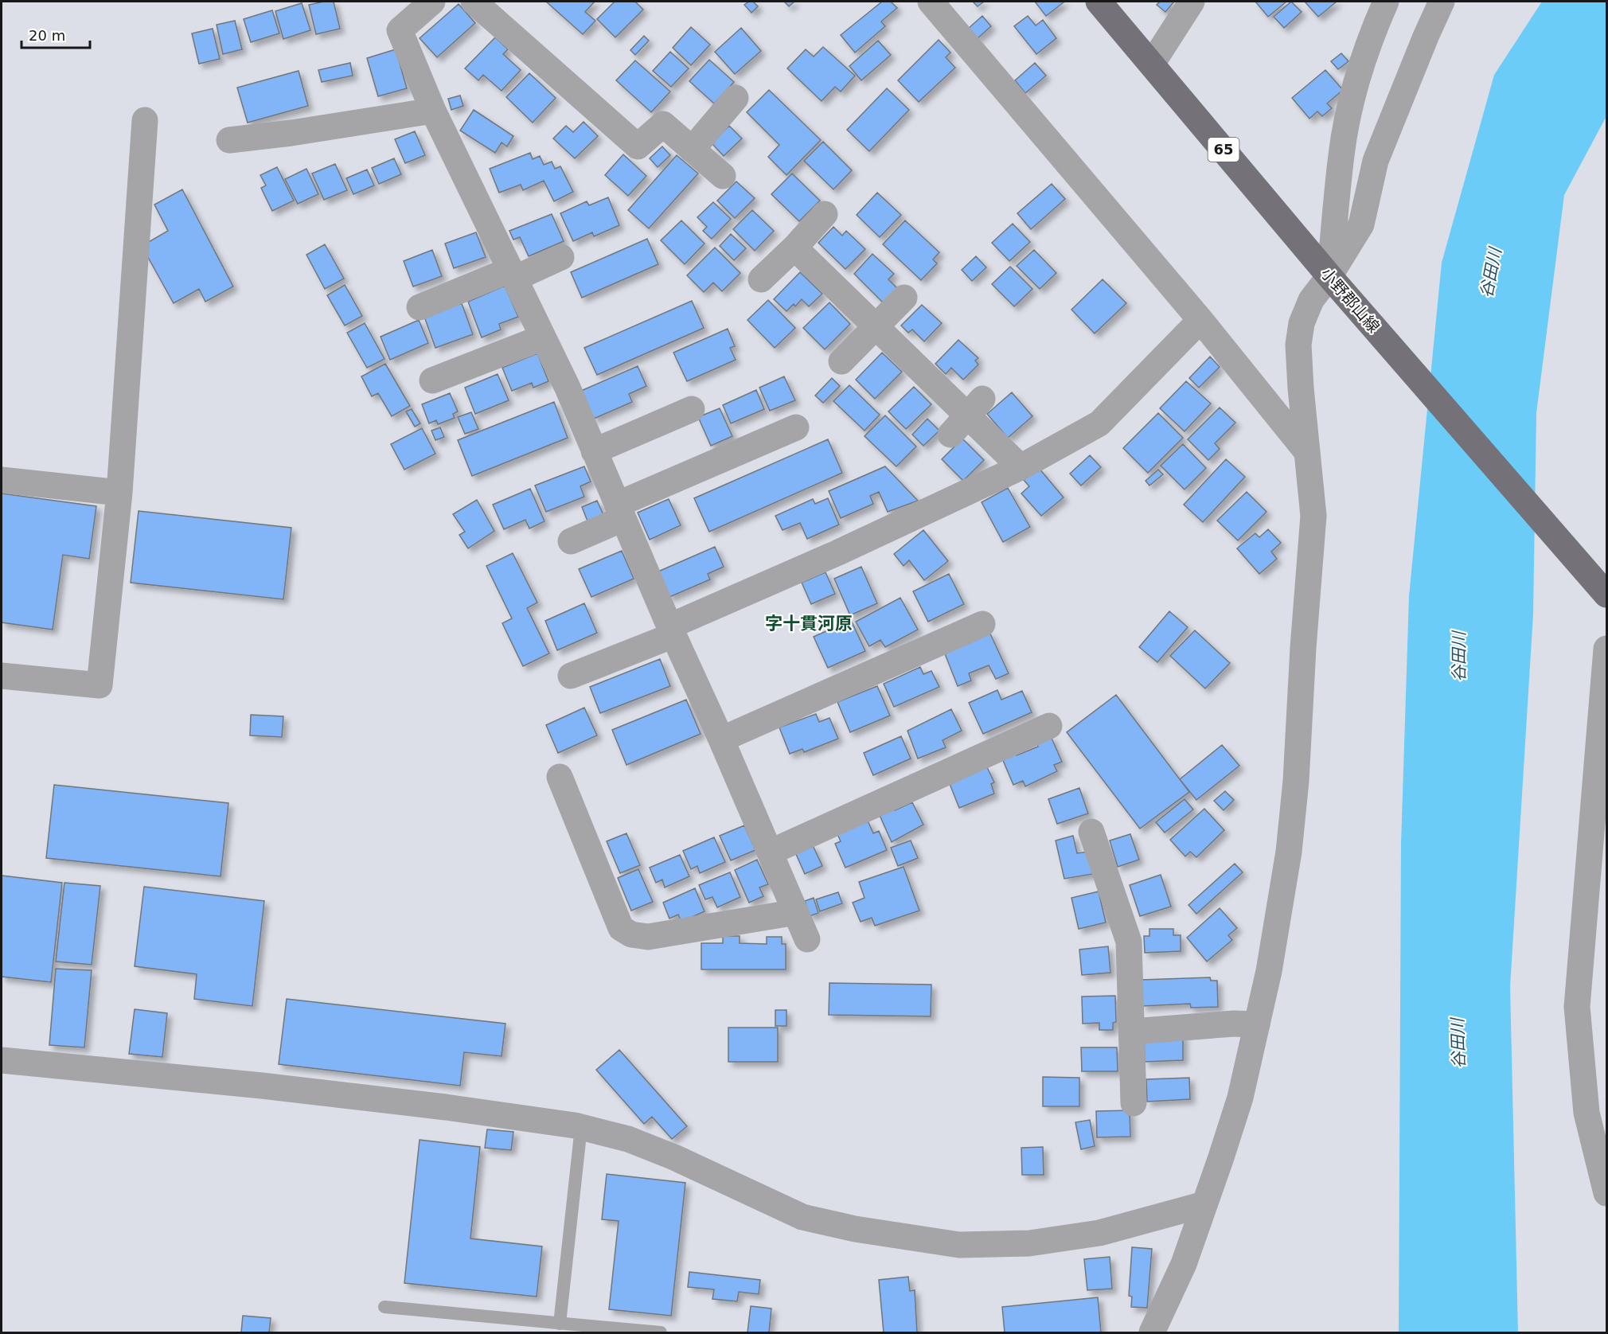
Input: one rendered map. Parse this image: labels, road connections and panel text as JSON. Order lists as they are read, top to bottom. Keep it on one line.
{"streets":{"main road":["65","小野郡山線"]},"districts":["字十貫河原"],"water":["谷田川"],"scale_bar":"20 m"}
